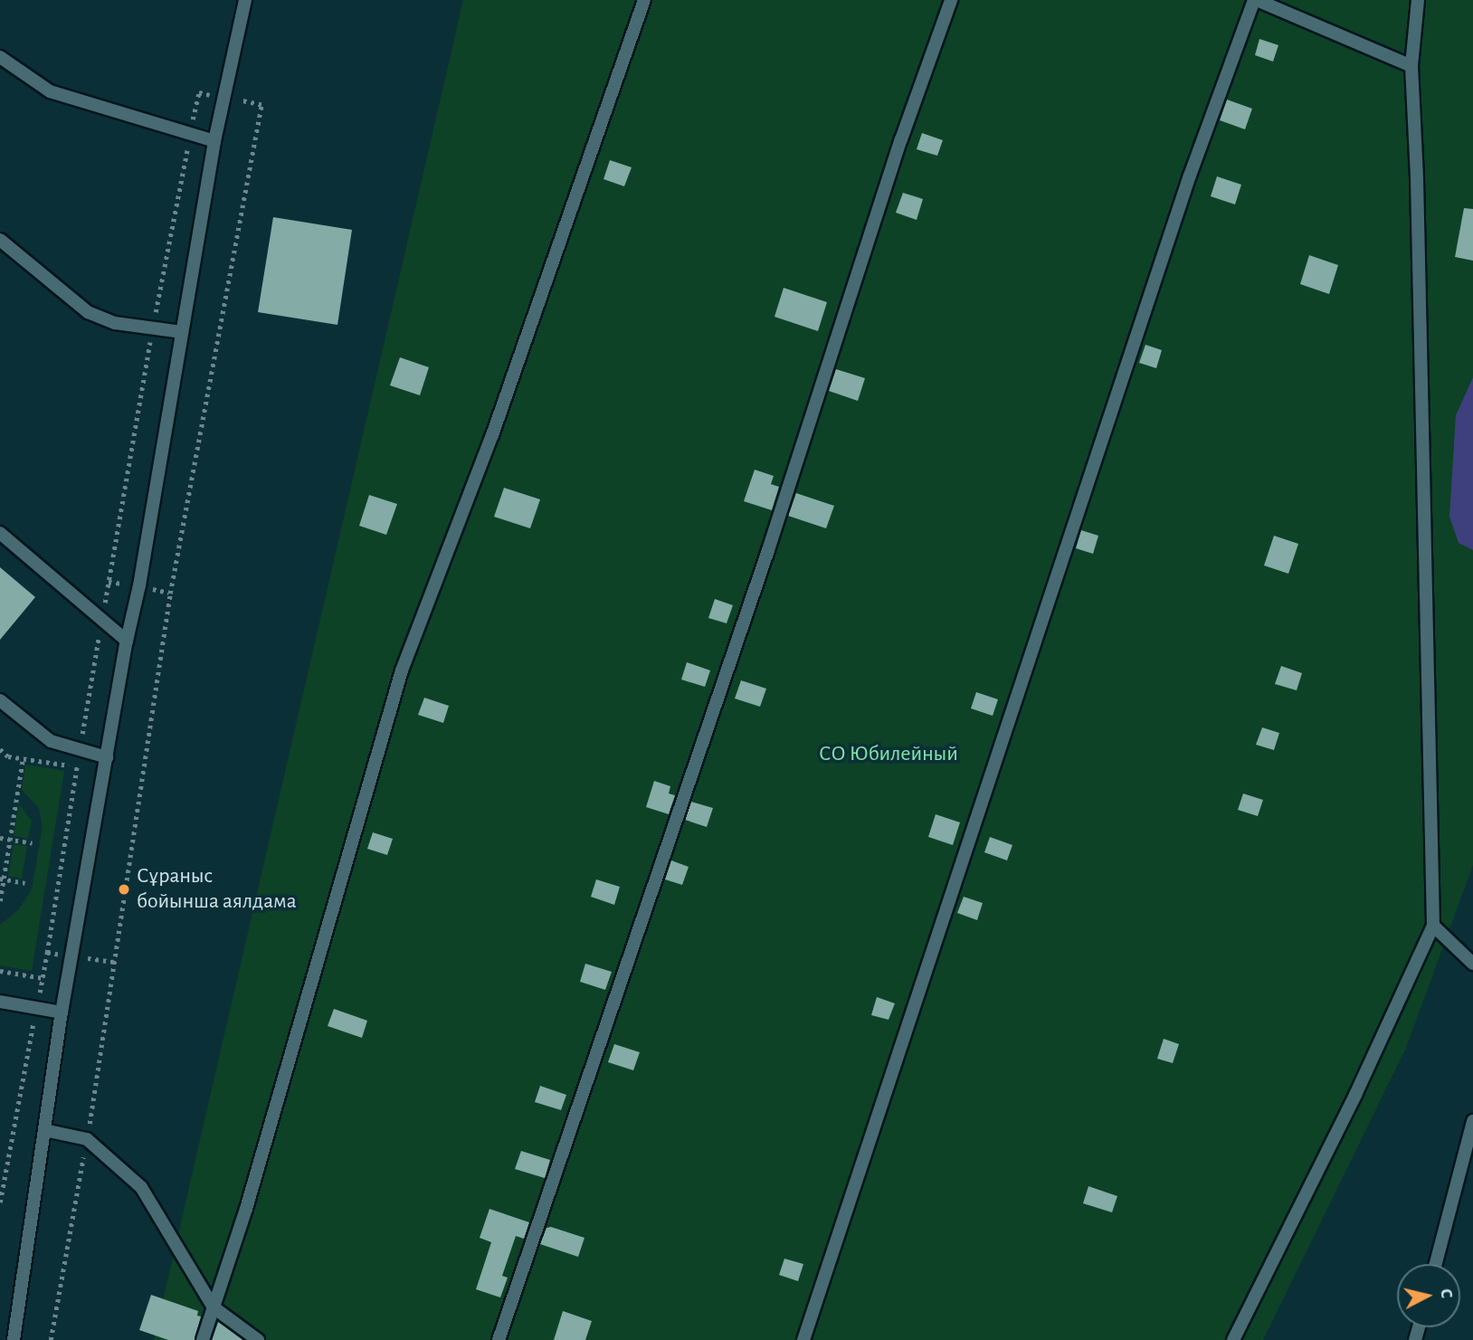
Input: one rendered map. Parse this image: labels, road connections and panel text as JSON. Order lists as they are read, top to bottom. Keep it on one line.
{"parks":["СО Юбилейный"],"places":["Сұраныс бойынша аялдама"],"north":"right"}
